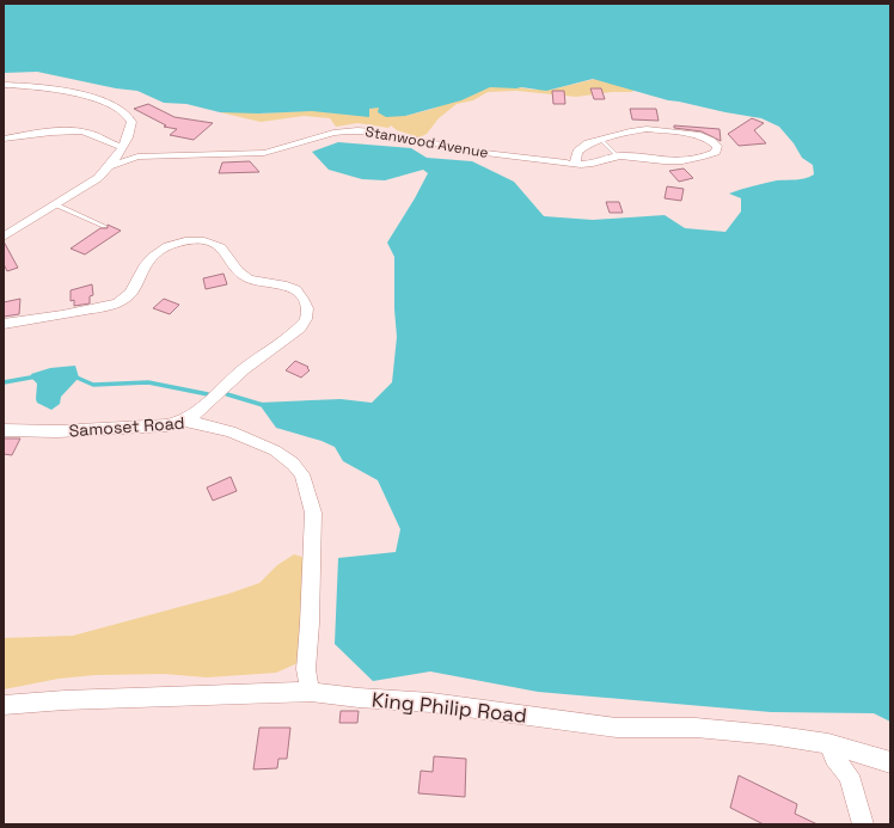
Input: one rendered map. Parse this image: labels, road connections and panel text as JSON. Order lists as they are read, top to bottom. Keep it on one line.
{"streets":{"street":["Stanwood Avenue","Samoset Road","King Philip Road"]},"crossings":[["Samoset Road","King Philip Road"]]}
